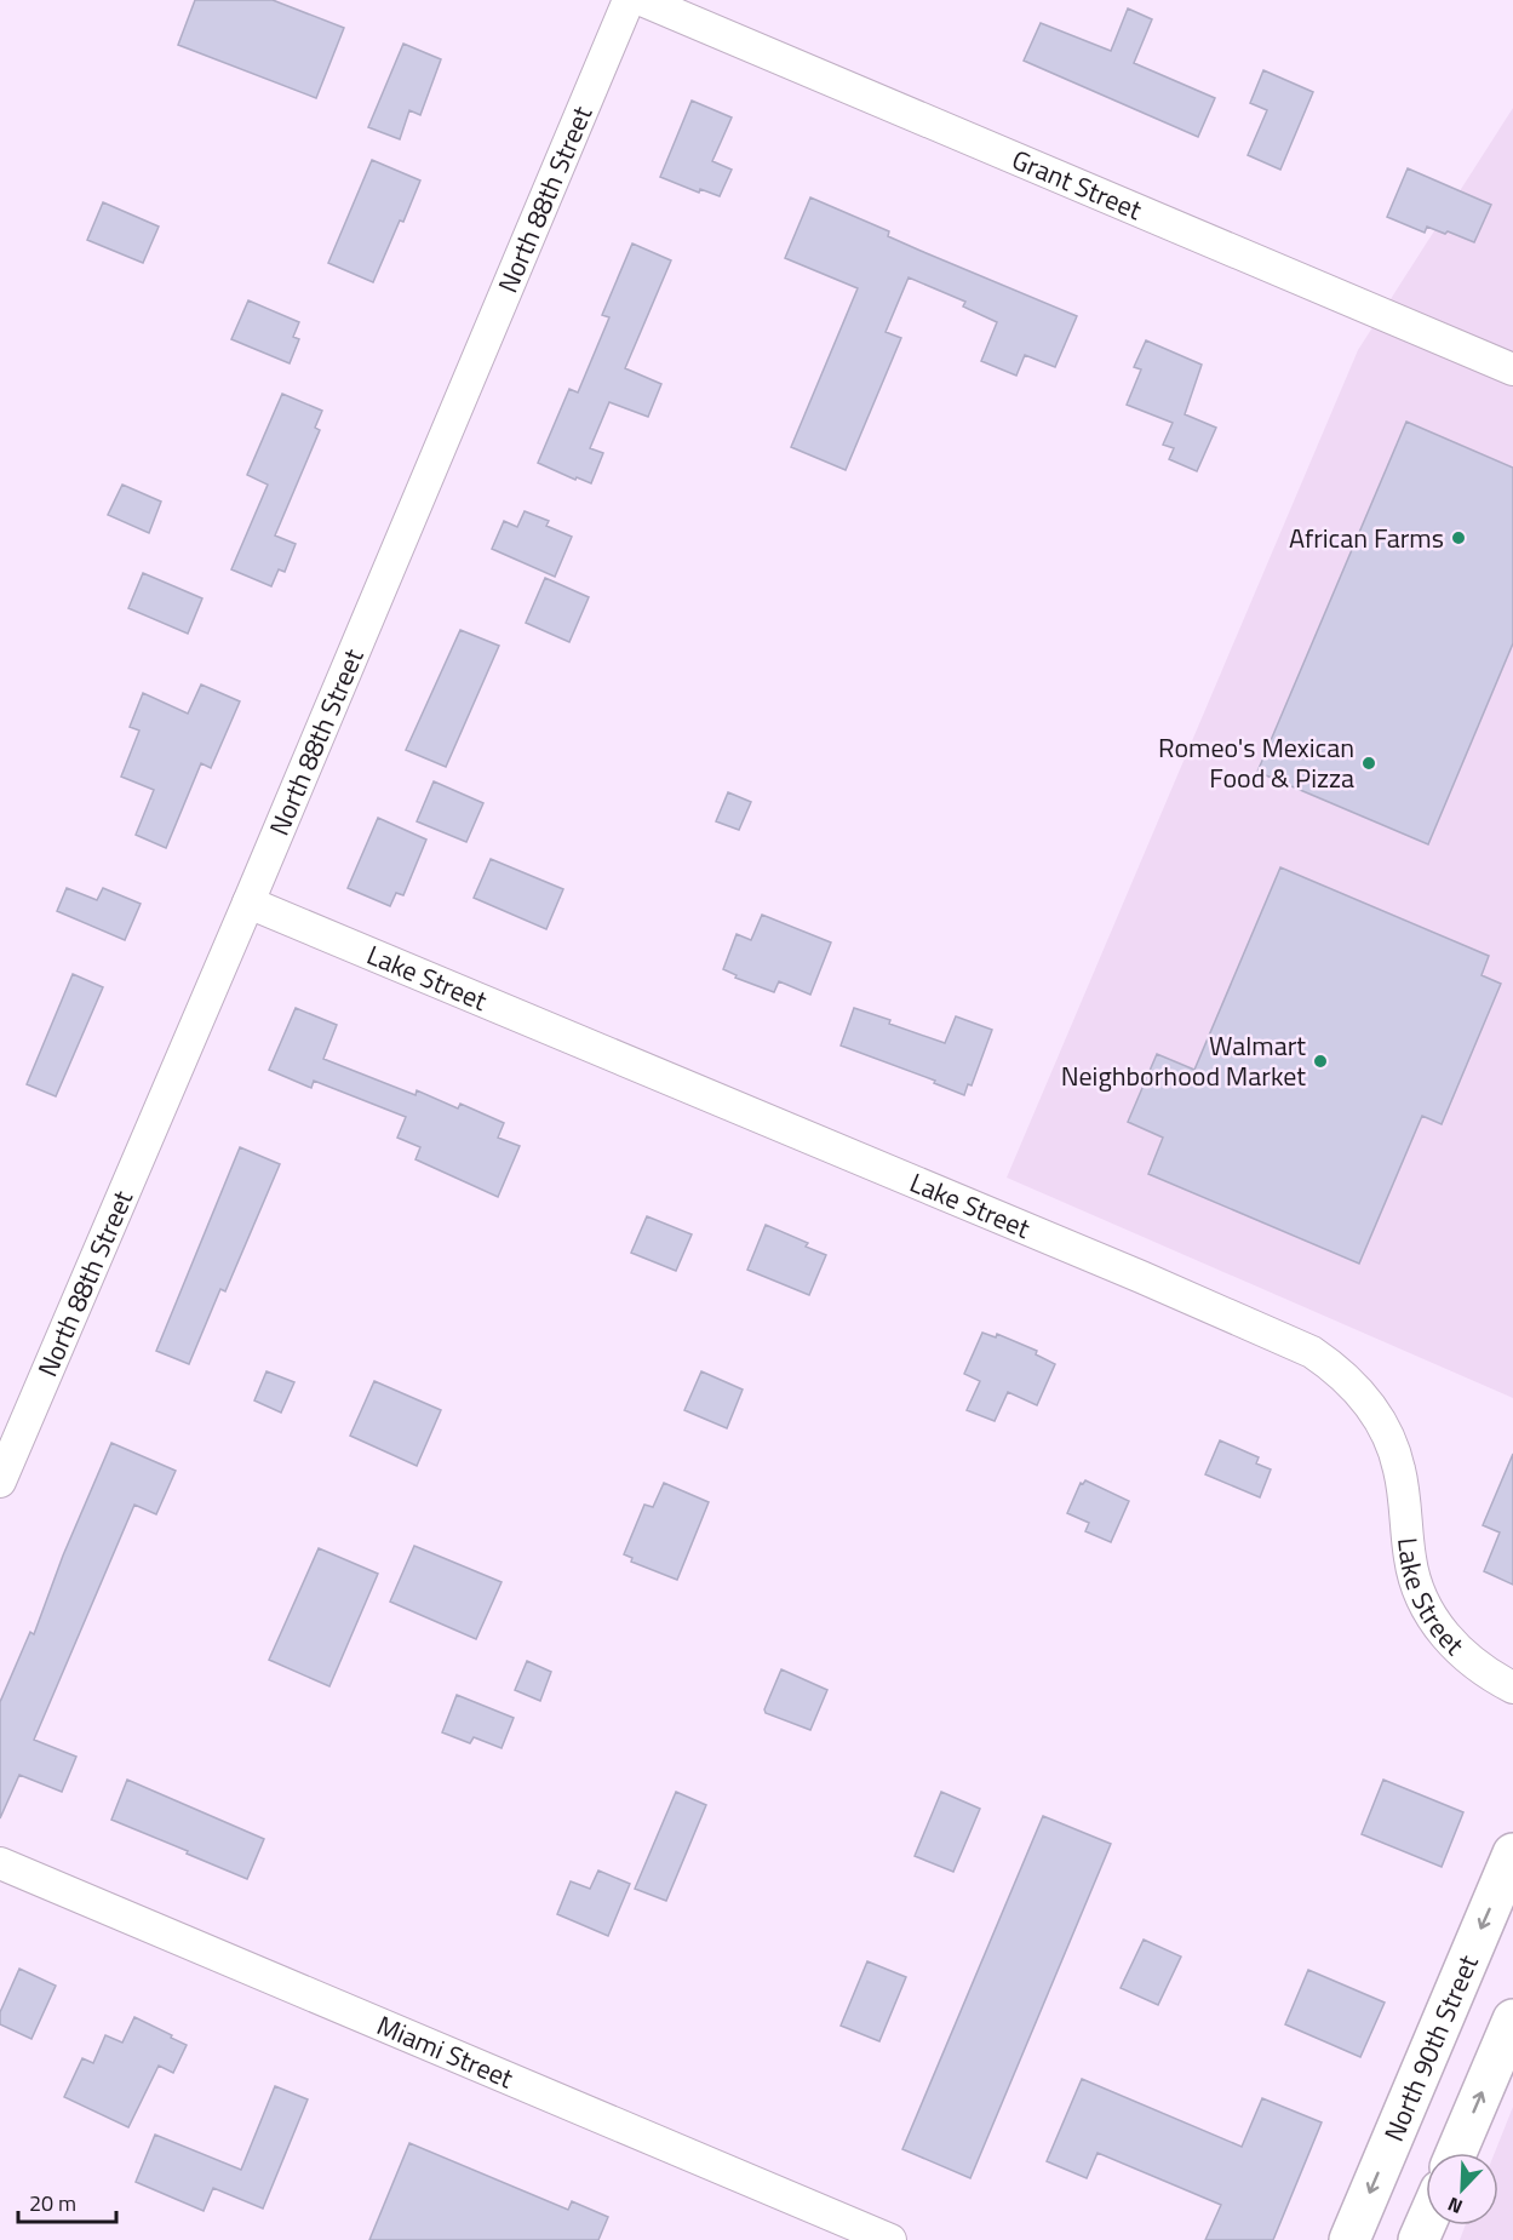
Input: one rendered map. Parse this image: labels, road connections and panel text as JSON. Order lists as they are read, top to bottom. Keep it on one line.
{"streets":{"main road":["North 90th Street"],"street":["Grant Street","North 88th Street","Lake Street","Miami Street"]},"crossings":[["North 88th Street","Lake Street"]],"places":["African Farms","Romeo's Mexican Food & Pizza","Walmart Neighborhood Market"],"scale_bar":"20 m","north":"bottom left"}
